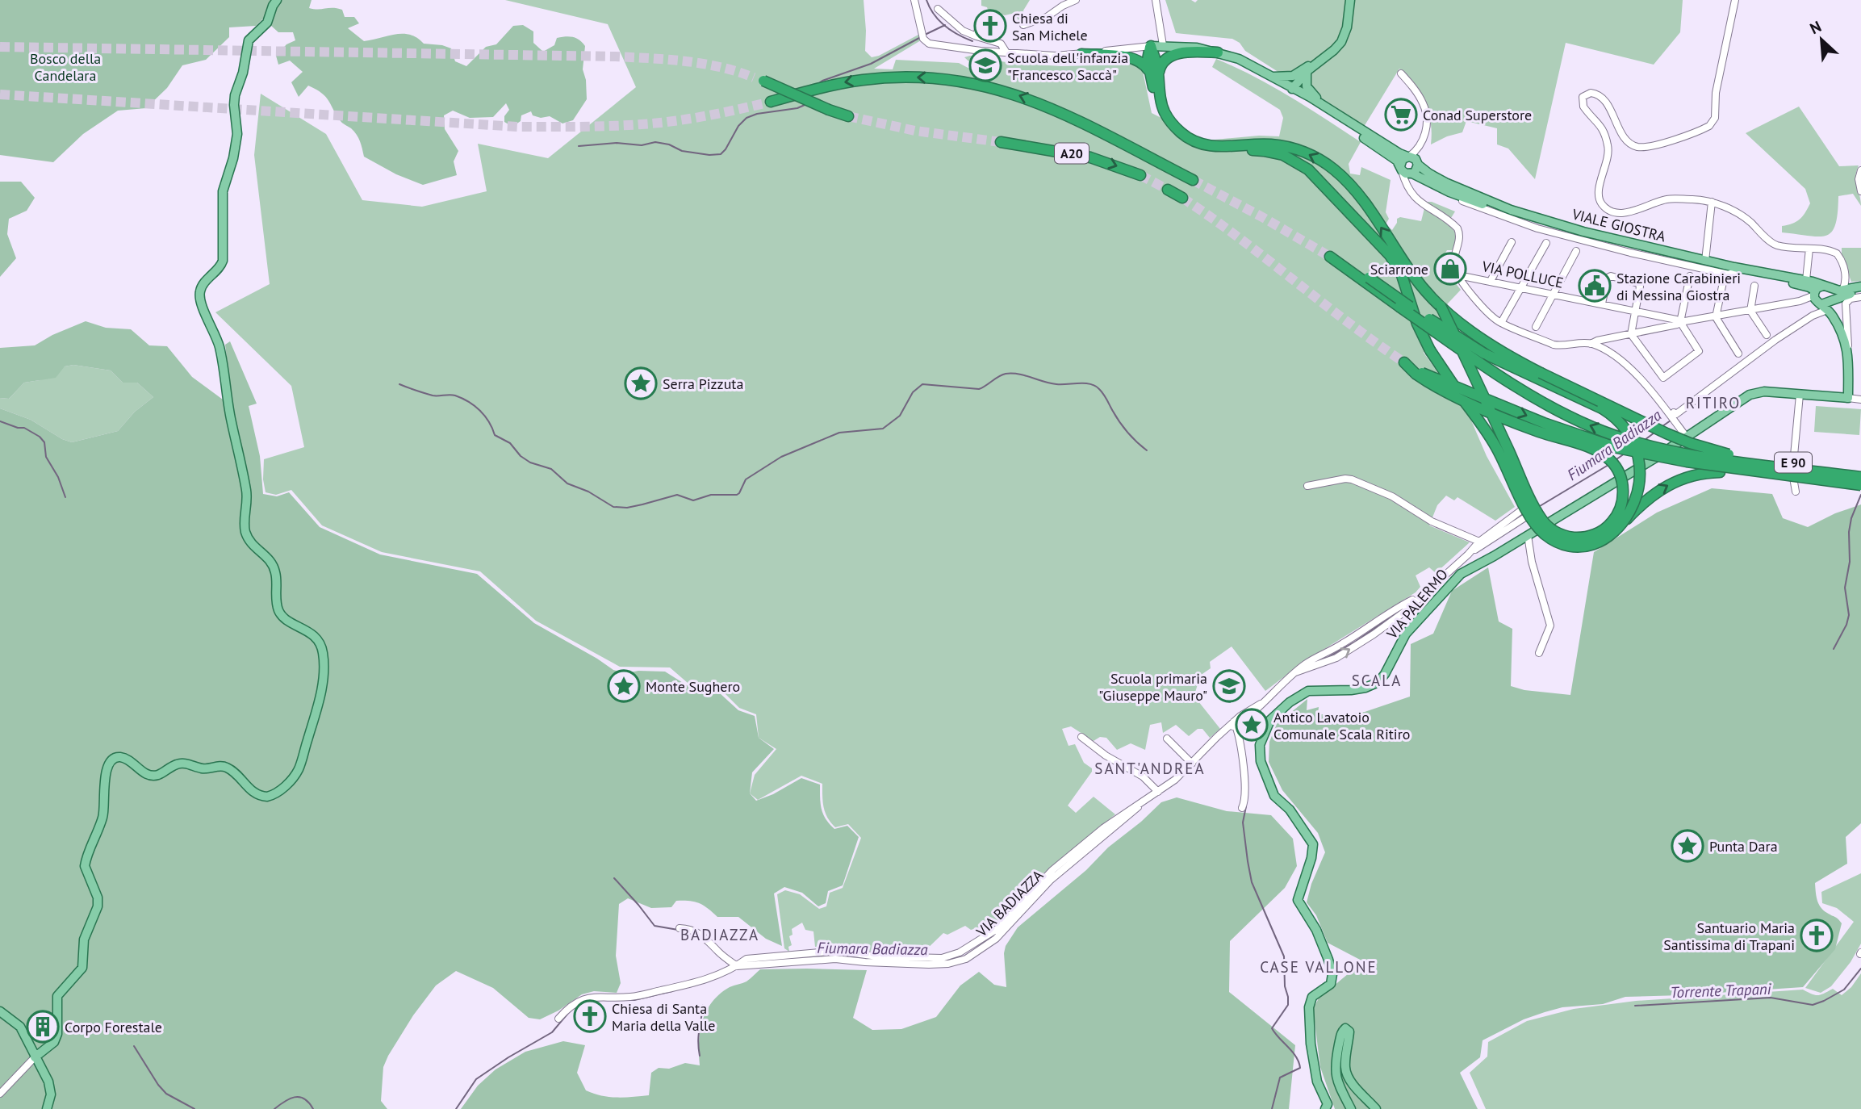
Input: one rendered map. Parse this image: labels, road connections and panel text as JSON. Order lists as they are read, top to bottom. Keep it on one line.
{"streets":{"highway":["A20","E 90"],"main road":["VIALE GIOSTRA","VIA PALERMO"],"street":["VIA POLLUCE","VIA BADIAZZA"]},"crossings":[["VIA PALERMO","VIA BADIAZZA"]],"districts":["RITIRO","SCALA","SANT'ANDREA","BADIAZZA","CASE VALLONE"],"water":["Fiumara Badiazza","Torrente Trapani"],"parks":["Bosco della Candelara"],"places":{"church":["Chiesa di San Michele","Santuario Maria Santissima di Trapani","Chiesa di Santa Maria della Valle"],"school or university":["Scuola dell'infanzia \"Francesco Saccà\"","Scuola primaria \"Giuseppe Mauro\""],"supermarket":["Conad Superstore"],"shop":["Sciarrone"],"public building":["Stazione Carabinieri di Messina Giostra"],"place":["Serra Pizzuta","Monte Sughero","Antico Lavatoio Comunale Scala Ritiro","Punta Dara"],"building":["Corpo Forestale"]},"north":"top left"}
